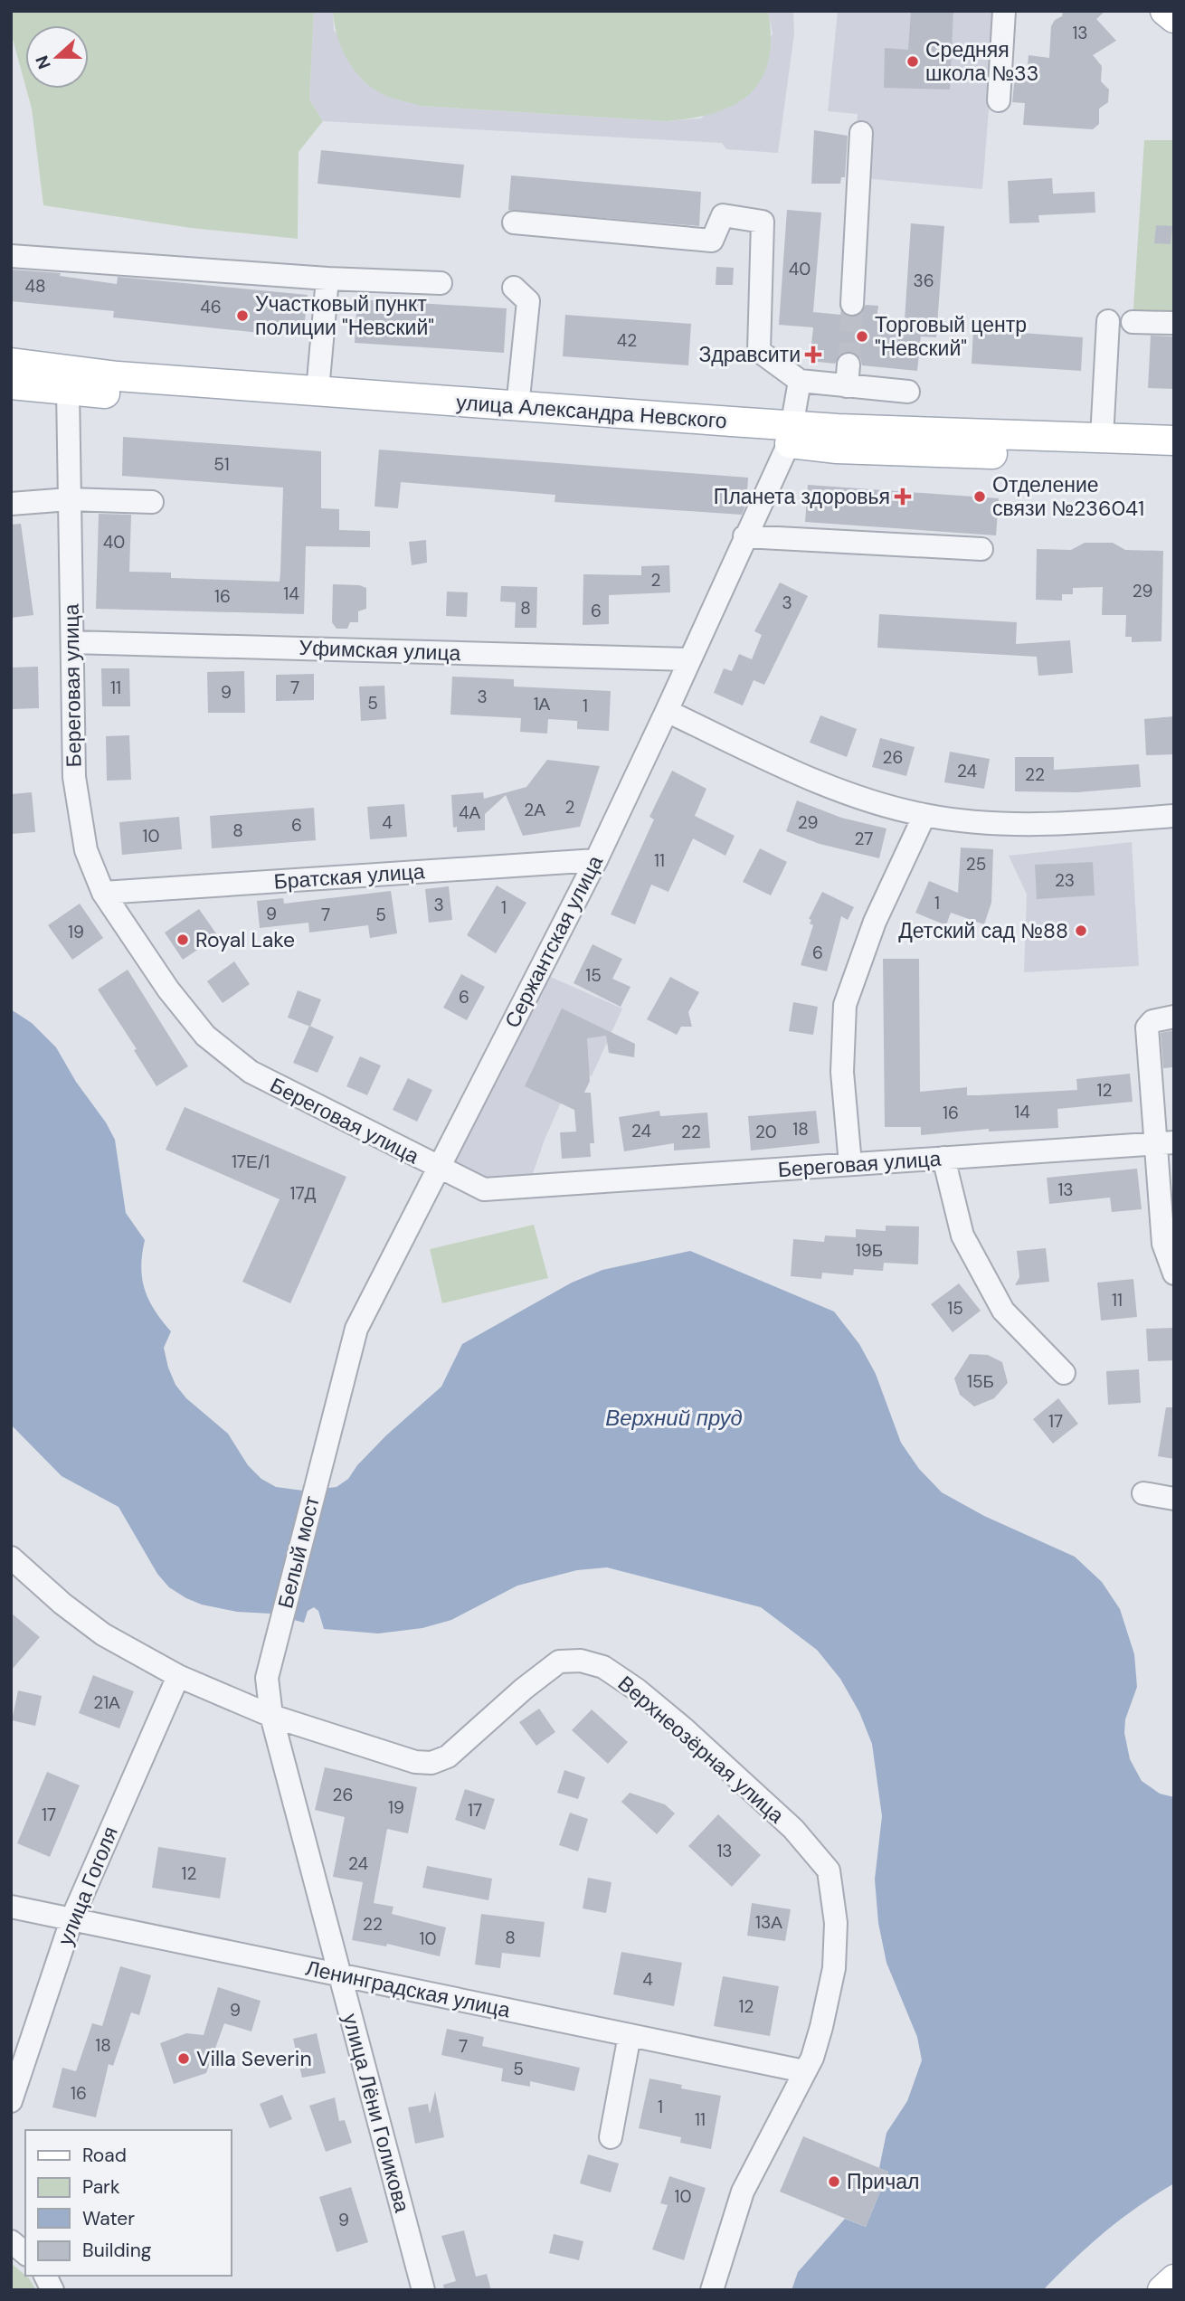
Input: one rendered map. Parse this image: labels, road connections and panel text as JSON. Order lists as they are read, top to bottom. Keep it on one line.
{"streets":{"main road":["улица Александра Невского"],"street":["Уфимская улица","Береговая улица","Братская улица","Сержантская улица","Белый мост","Верхнеозёрная улица","улица Гоголя","Ленинградская улица","улица Лёни Голикова"]},"crossings":[["улица Александра Невского","Береговая улица"],["улица Александра Невского","Сержантская улица"],["Уфимская улица","Береговая улица"],["Уфимская улица","Сержантская улица"],["Береговая улица","Братская улица"],["Береговая улица","Сержантская улица"],["Братская улица","Сержантская улица"],["Сержантская улица","Белый мост"],["Белый мост","Верхнеозёрная улица"],["Белый мост","улица Лёни Голикова"],["Верхнеозёрная улица","улица Гоголя"],["Верхнеозёрная улица","Ленинградская улица"],["Верхнеозёрная улица","улица Лёни Голикова"],["улица Гоголя","Ленинградская улица"],["Ленинградская улица","улица Лёни Голикова"]],"water":["Верхний пруд"],"places":{"other":["Средняя школа №33","Участковый пункт полиции \"Невский\"","Торговый центр \"Невский\"","Отделение связи №236041","Детский сад №88","Royal Lake","Villa Severin","Причал"],"health":["Здравсити","Планета здоровья"]},"house_numbers":["13","40","36","48","46","42","51","40","2","29","14","16","3","8","6","11","7","9","3","5","1А","1","26","24","22","2","2А","4А","4","29","6","8","10","27","11","25","23","1","3","1","9","7","5","19","6","15","6","12","14","16","18","24","22","20","17Е/1","13","17Д","19Б","11","15","15Б","17","21А","26","19","17","17","13","24","12","13А","22","8","10","4","12","9","18","7","5","16","1","11","10","9"],"legend":["Road","Park","Water","Building"],"north":"left"}
